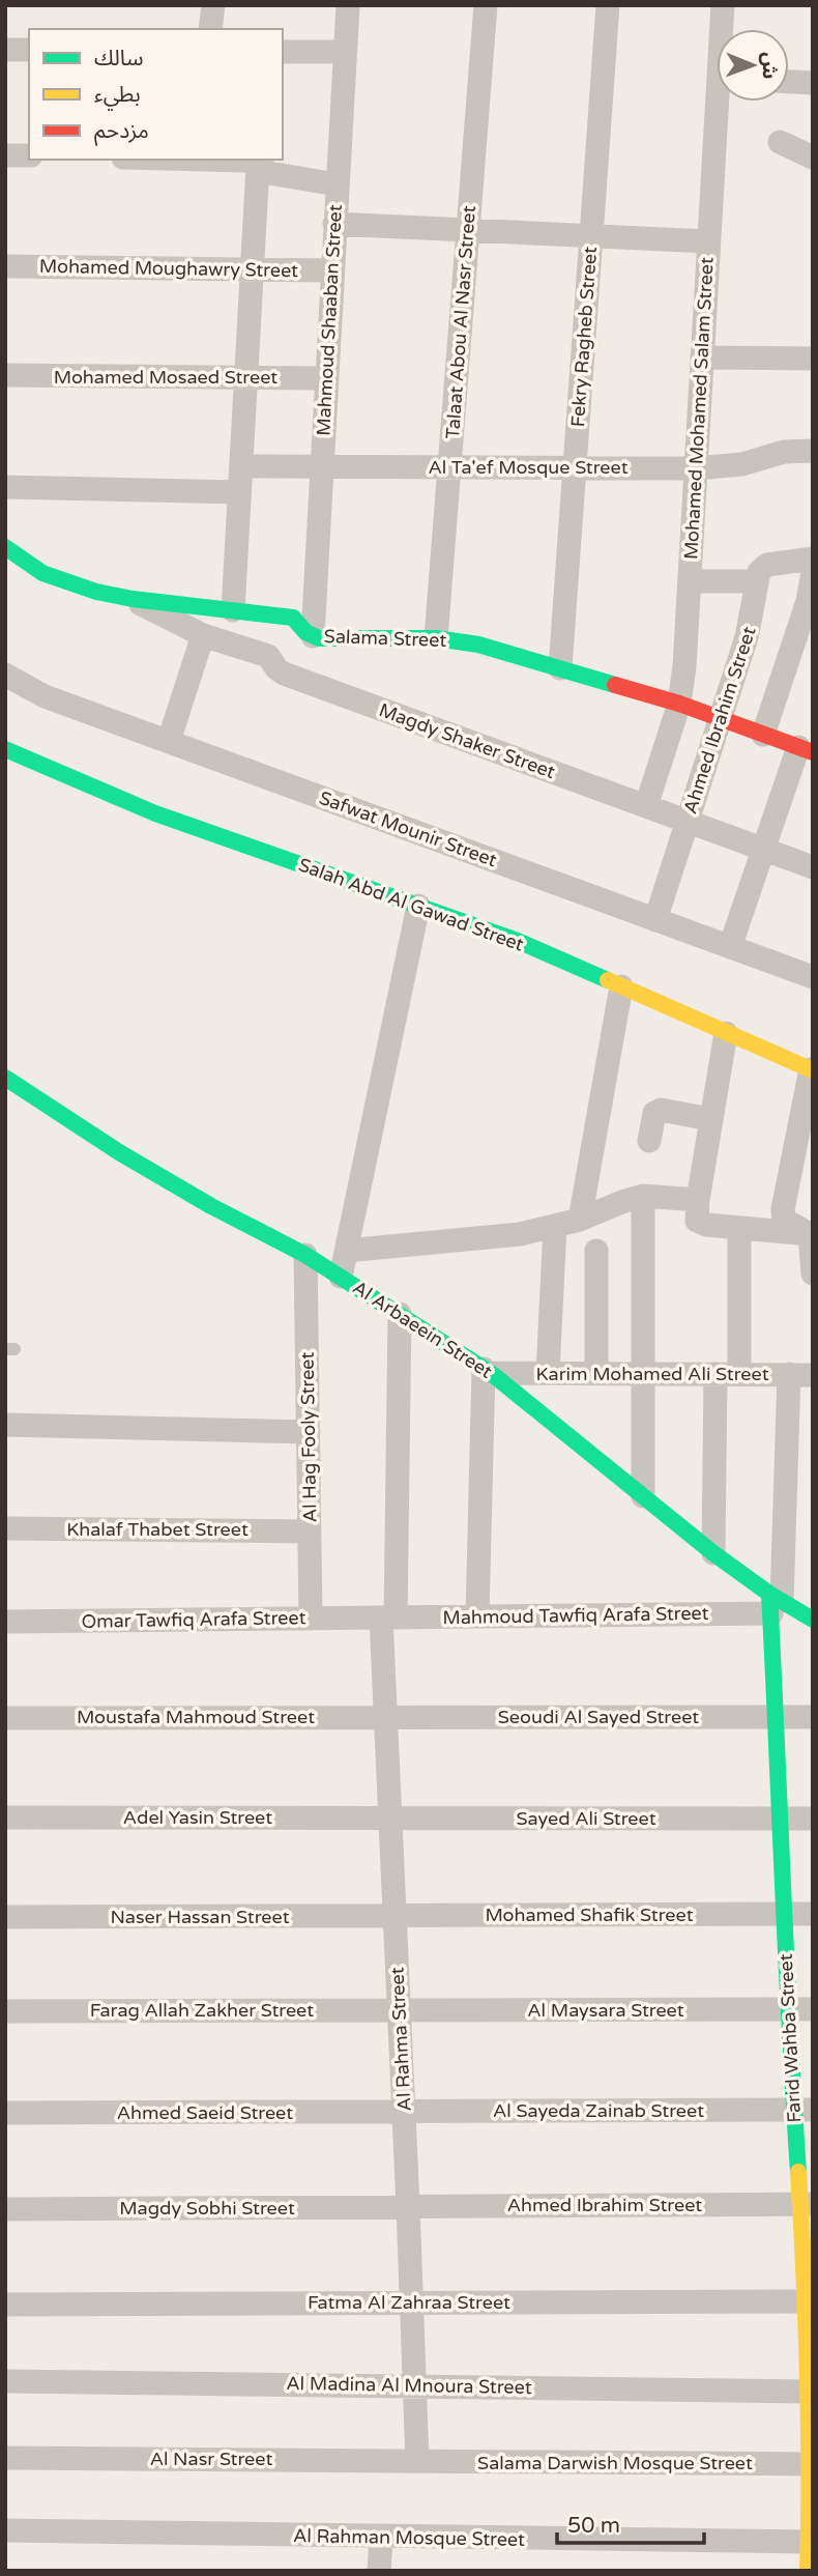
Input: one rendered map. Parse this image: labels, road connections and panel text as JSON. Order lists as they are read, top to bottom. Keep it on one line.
{"streets":{"street":["Mohamed Moughawry Street","Mahmoud Shaaban Street","Talaat Abou Al Nasr Street","Fekry Ragheb Street","Mohamed Mosaed Street","Mohamed Mohamed Salam Street","Al Ta'ef Mosque Street","Salama Street","Ahmed Ibrahim Street","Magdy Shaker Street","Safwat Mounir Street","Salah Abd Al Gawad Street","Al Arbaeein Street","Karim Mohamed Ali Street","Al Hag Fooly Street","Khalaf Thabet Street","Mahmoud Tawfiq Arafa Street","Omar Tawfiq Arafa Street","Moustafa Mahmoud Street","Seoudi Al Sayed Street","Adel Yasin Street","Sayed Ali Street","Mohamed Shafik Street","Naser Hassan Street","Farag Allah Zakher Street","Al Maysara Street","Farid Wahba Street","Al Rahma Street","Al Sayeda Zainab Street","Ahmed Saeid Street","Magdy Sobhi Street","Fatma Al Zahraa Street","Al Madina Al Mnoura Street","Al Nasr Street","Salama Darwish Mosque Street","Al Rahman Mosque Street"]},"crossings":[["Mohamed Moughawry Street","Mahmoud Shaaban Street"],["Mahmoud Shaaban Street","Mohamed Mosaed Street"],["Mahmoud Shaaban Street","Al Ta'ef Mosque Street"],["Mahmoud Shaaban Street","Salama Street"],["Talaat Abou Al Nasr Street","Al Ta'ef Mosque Street"],["Talaat Abou Al Nasr Street","Salama Street"],["Fekry Ragheb Street","Al Ta'ef Mosque Street"],["Fekry Ragheb Street","Salama Street"],["Mohamed Mohamed Salam Street","Al Ta'ef Mosque Street"],["Mohamed Mohamed Salam Street","Salama Street"],["Mohamed Mohamed Salam Street","Magdy Shaker Street"],["Salama Street","Ahmed Ibrahim Street"],["Salama Street","Magdy Shaker Street"],["Ahmed Ibrahim Street","Magdy Shaker Street"],["Ahmed Ibrahim Street","Safwat Mounir Street"],["Ahmed Ibrahim Street","Farid Wahba Street"],["Ahmed Ibrahim Street","Al Rahma Street"],["Ahmed Ibrahim Street","Magdy Sobhi Street"],["Al Arbaeein Street","Karim Mohamed Ali Street"],["Al Arbaeein Street","Al Hag Fooly Street"],["Al Arbaeein Street","Mahmoud Tawfiq Arafa Street"],["Al Arbaeein Street","Farid Wahba Street"],["Al Arbaeein Street","Al Rahma Street"],["Al Hag Fooly Street","Khalaf Thabet Street"],["Al Hag Fooly Street","Omar Tawfiq Arafa Street"],["Mahmoud Tawfiq Arafa Street","Omar Tawfiq Arafa Street"],["Mahmoud Tawfiq Arafa Street","Farid Wahba Street"],["Mahmoud Tawfiq Arafa Street","Al Rahma Street"],["Omar Tawfiq Arafa Street","Al Rahma Street"],["Moustafa Mahmoud Street","Seoudi Al Sayed Street"],["Moustafa Mahmoud Street","Al Rahma Street"],["Seoudi Al Sayed Street","Farid Wahba Street"],["Seoudi Al Sayed Street","Al Rahma Street"],["Adel Yasin Street","Sayed Ali Street"],["Adel Yasin Street","Al Rahma Street"],["Sayed Ali Street","Farid Wahba Street"],["Sayed Ali Street","Al Rahma Street"],["Mohamed Shafik Street","Naser Hassan Street"],["Mohamed Shafik Street","Farid Wahba Street"],["Mohamed Shafik Street","Al Rahma Street"],["Naser Hassan Street","Al Rahma Street"],["Farag Allah Zakher Street","Al Maysara Street"],["Farag Allah Zakher Street","Al Rahma Street"],["Al Maysara Street","Farid Wahba Street"],["Al Maysara Street","Al Rahma Street"],["Farid Wahba Street","Al Sayeda Zainab Street"],["Farid Wahba Street","Fatma Al Zahraa Street"],["Farid Wahba Street","Al Madina Al Mnoura Street"],["Farid Wahba Street","Salama Darwish Mosque Street"],["Farid Wahba Street","Al Rahman Mosque Street"],["Al Rahma Street","Al Sayeda Zainab Street"],["Al Rahma Street","Ahmed Saeid Street"],["Al Rahma Street","Magdy Sobhi Street"],["Al Rahma Street","Fatma Al Zahraa Street"],["Al Rahma Street","Al Madina Al Mnoura Street"],["Al Rahma Street","Al Nasr Street"],["Al Rahma Street","Salama Darwish Mosque Street"],["Al Sayeda Zainab Street","Ahmed Saeid Street"],["Al Nasr Street","Salama Darwish Mosque Street"]],"legend":["سالك","بطيء","مزدحم"],"scale_bar":"50 m","north":"right"}
